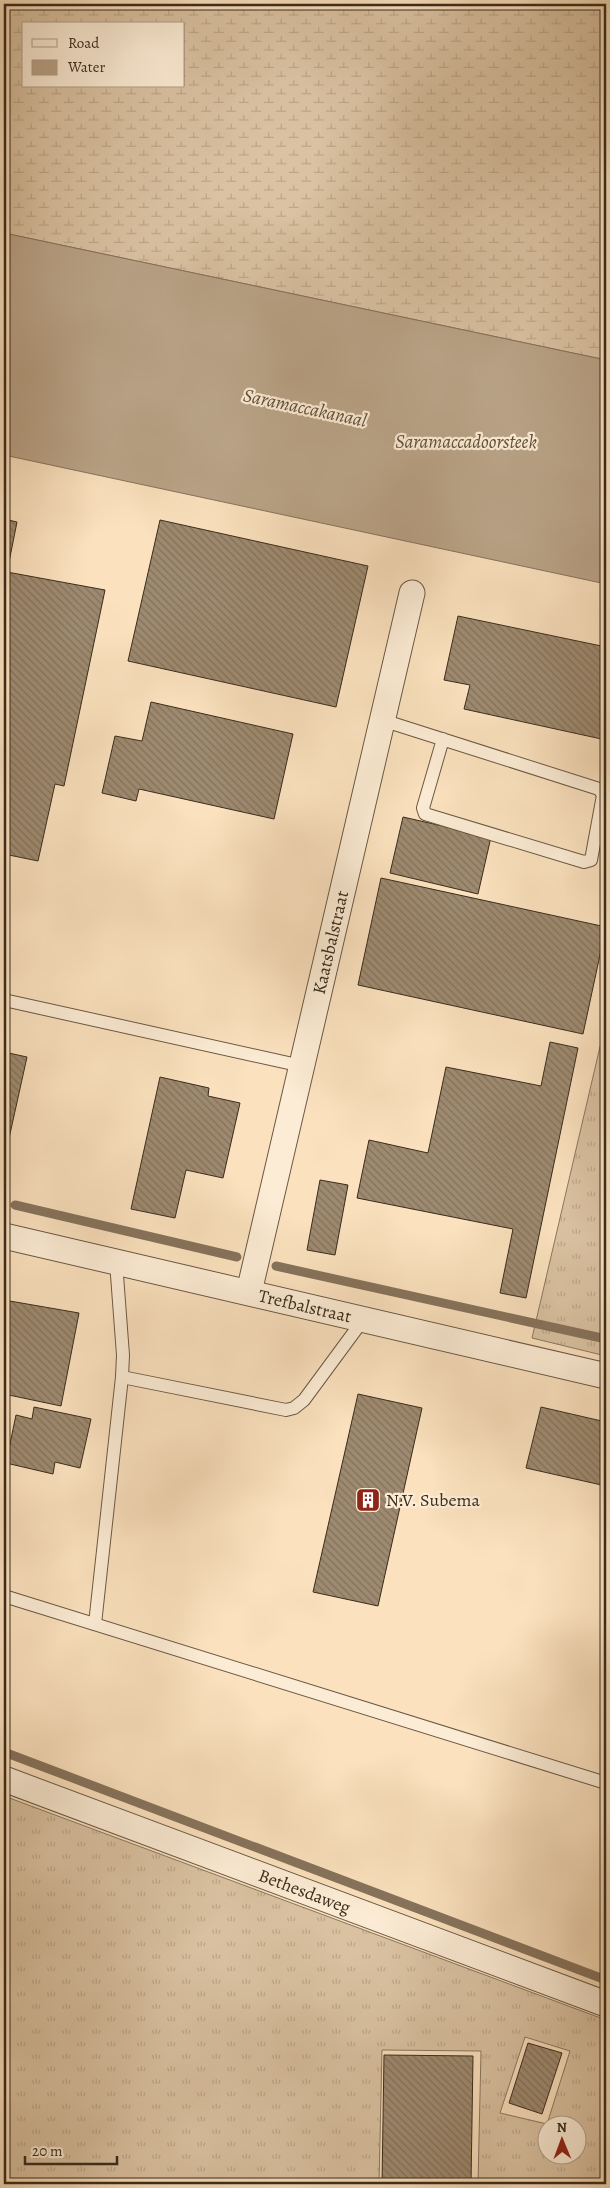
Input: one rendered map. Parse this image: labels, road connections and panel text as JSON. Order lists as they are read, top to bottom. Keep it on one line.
{"streets":{"street":["Kaatsbalstraat","Trefbalstraat","Bethesdaweg"]},"crossings":[["Kaatsbalstraat","Trefbalstraat"]],"water":["Saramaccakanaal","Saramaccadoorsteek"],"places":{"building":["N.V. Subema"]},"legend":["Road","Water"],"scale_bar":"20 m","north":"top"}
